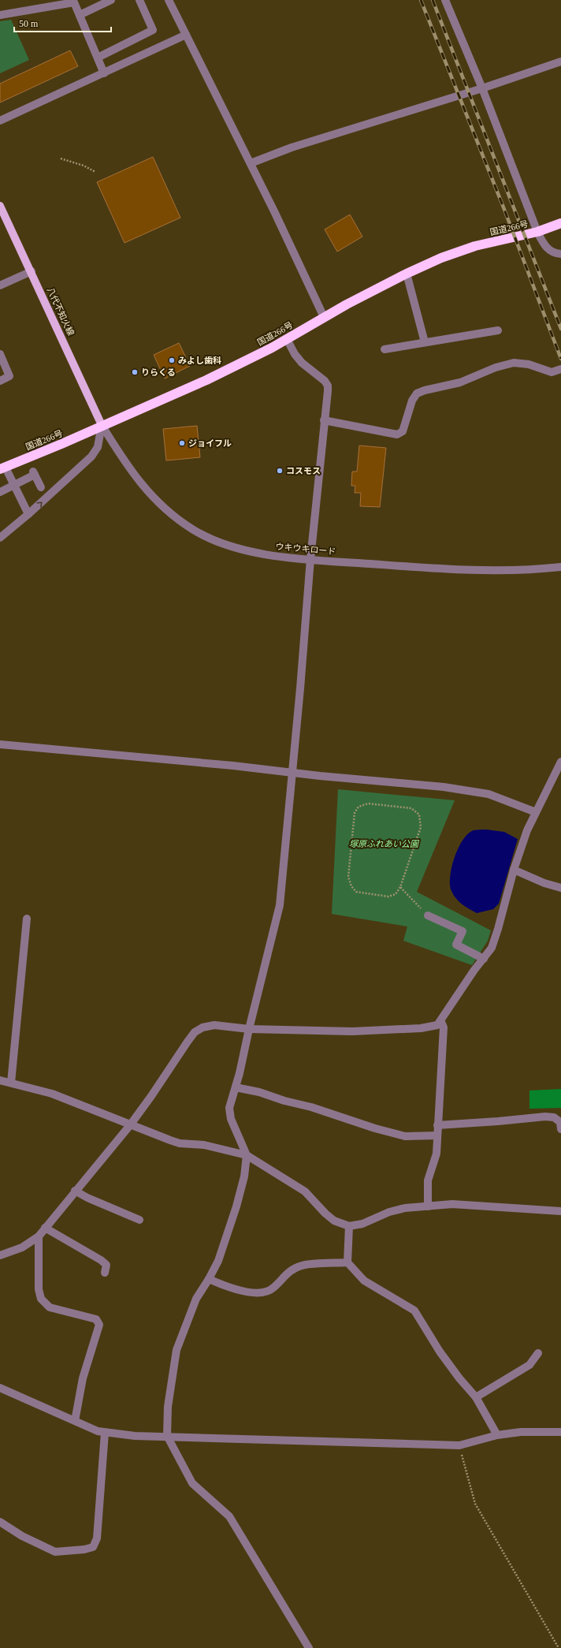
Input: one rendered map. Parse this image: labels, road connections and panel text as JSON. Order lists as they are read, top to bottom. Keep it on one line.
{"streets":{"highway":["国道266号"],"main road":["八代不知火線"],"street":["ウキウキロード"]},"crossings":[["国道266号","八代不知火線"],["国道266号","ウキウキロード"],["八代不知火線","ウキウキロード"]],"parks":["塚原ふれあい公園"],"places":["みよし歯科","りらくる","ジョイフル","コスモス"],"scale_bar":"50 m"}
